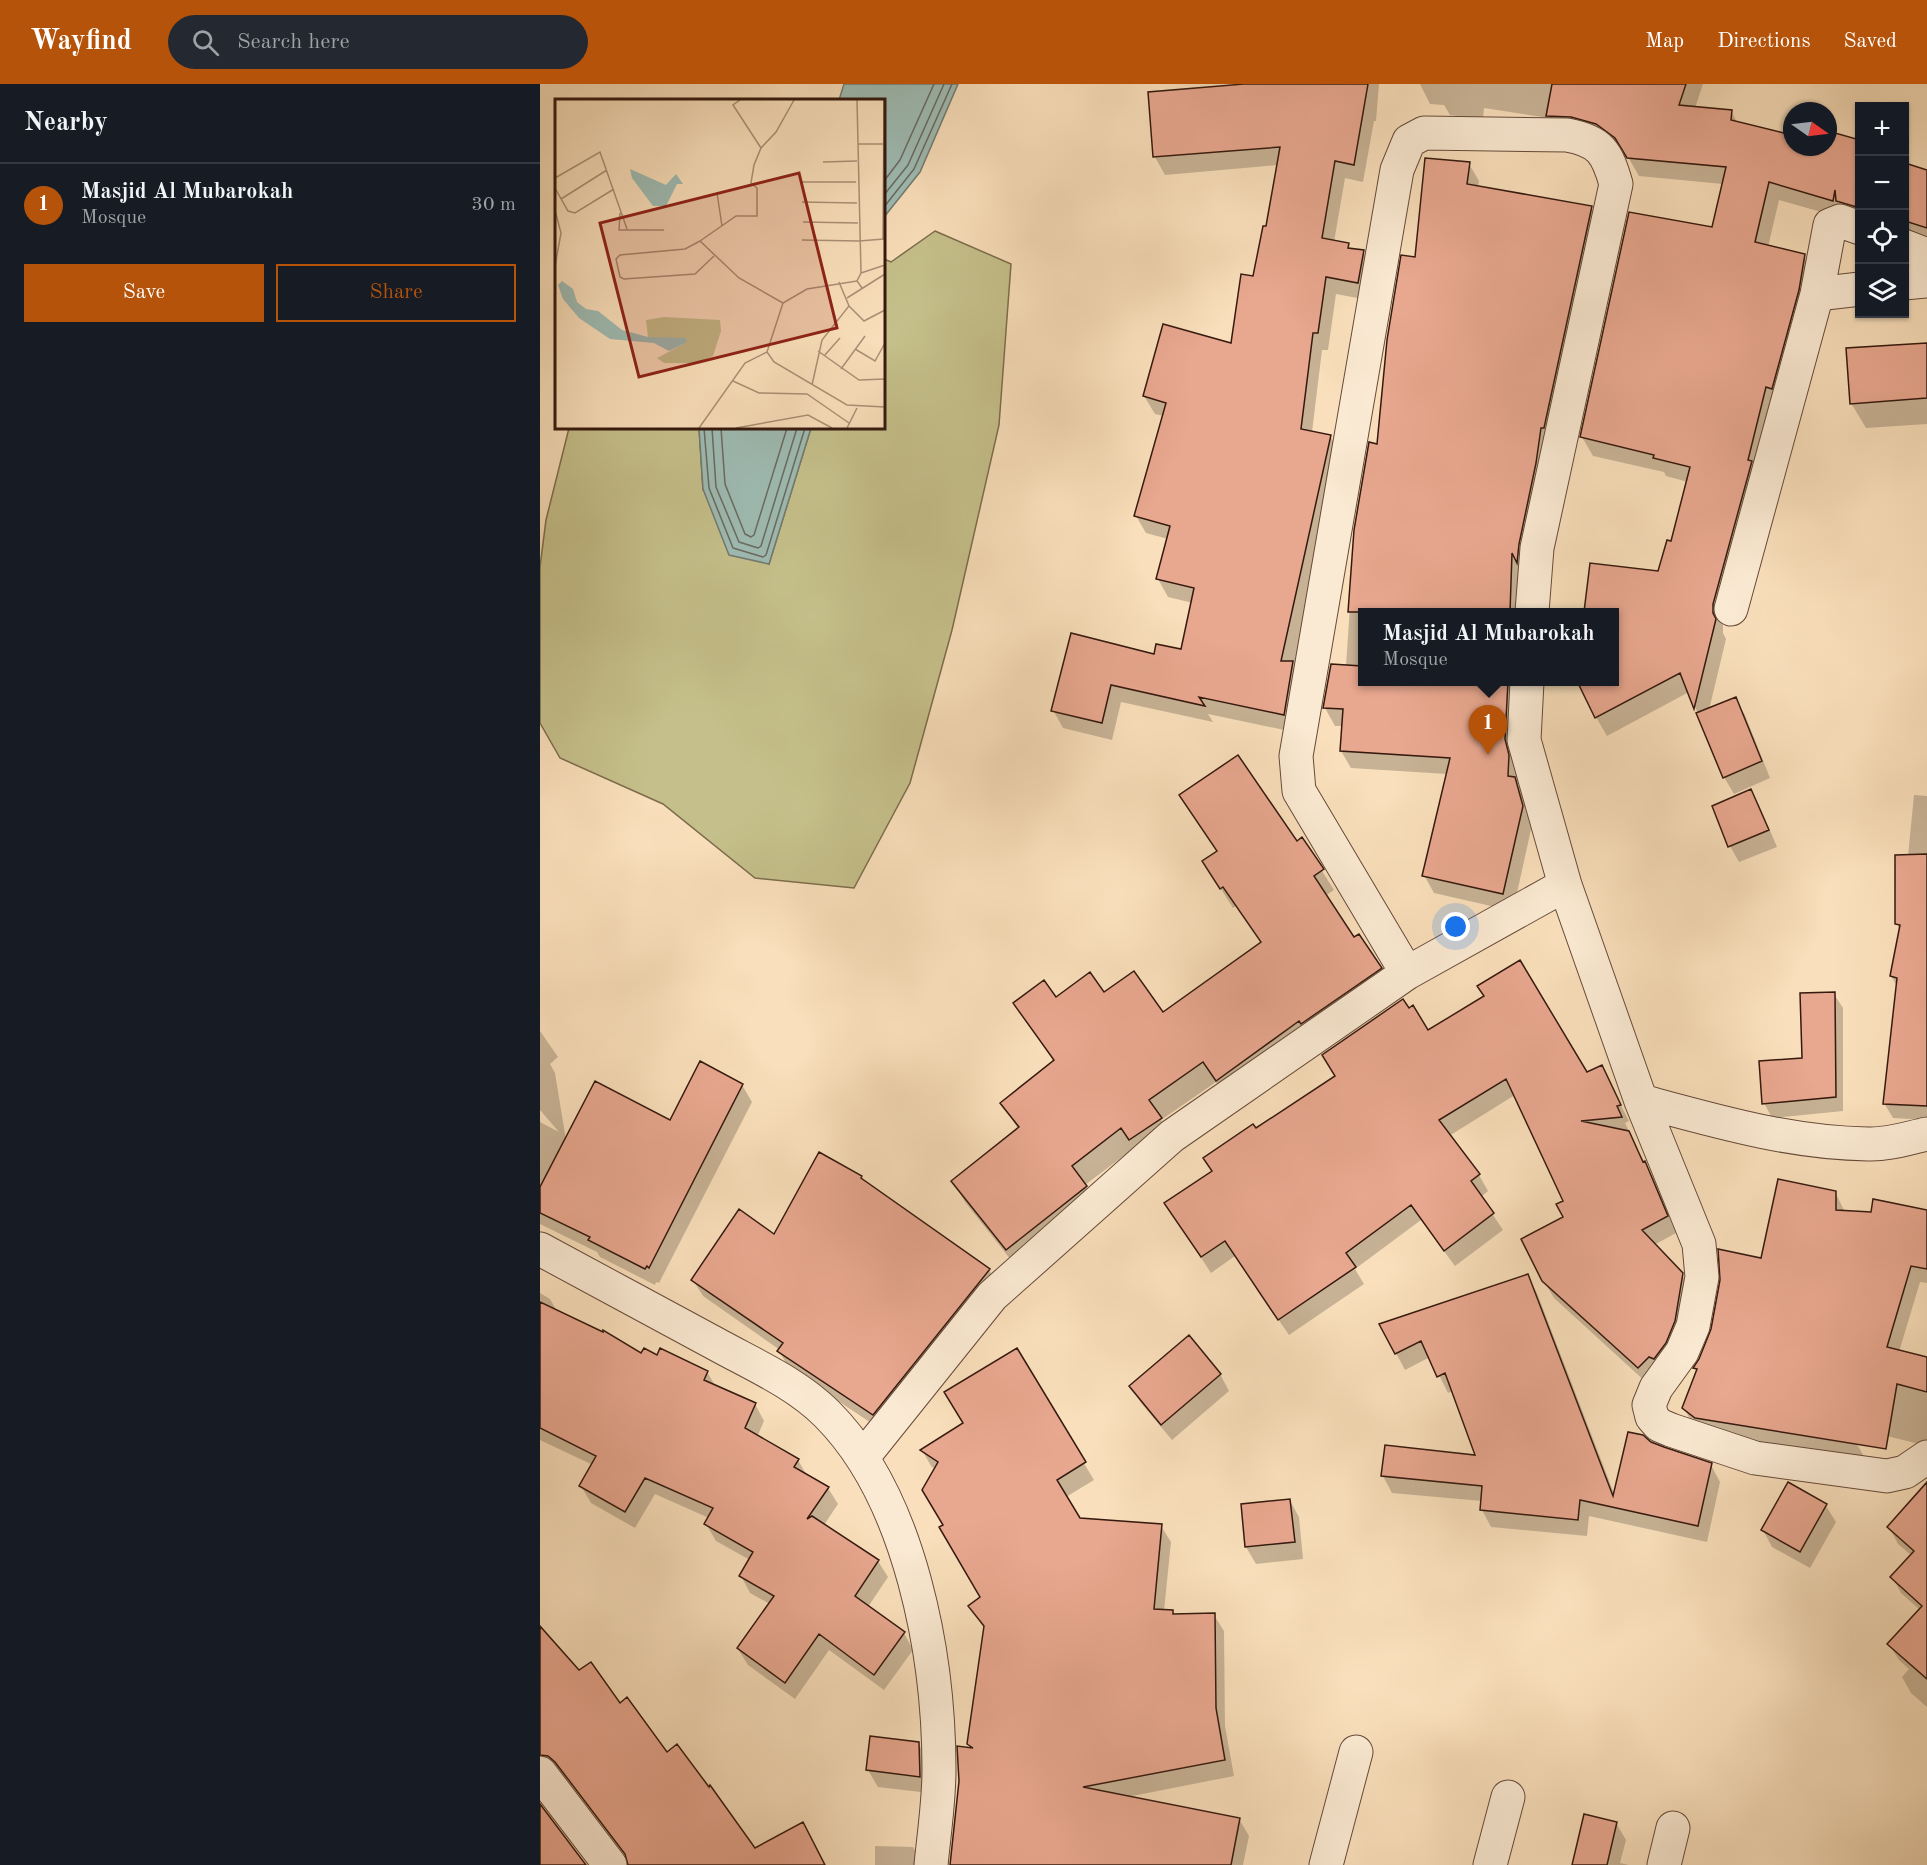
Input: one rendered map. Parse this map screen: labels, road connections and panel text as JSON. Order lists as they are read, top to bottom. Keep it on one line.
{"north":"right","page":{"header":"Wayfind","search":"Search here","nav":["Map","Directions","Saved"],"heading":"Nearby","map_buttons":["+","−"],"list":[{"mark":"1","name":"Masjid Al Mubarokah","note":"Mosque","value":"30 m"}],"buttons":["Save","Share"],"popup":["Masjid Al Mubarokah","Mosque"],"pins":"1"}}
